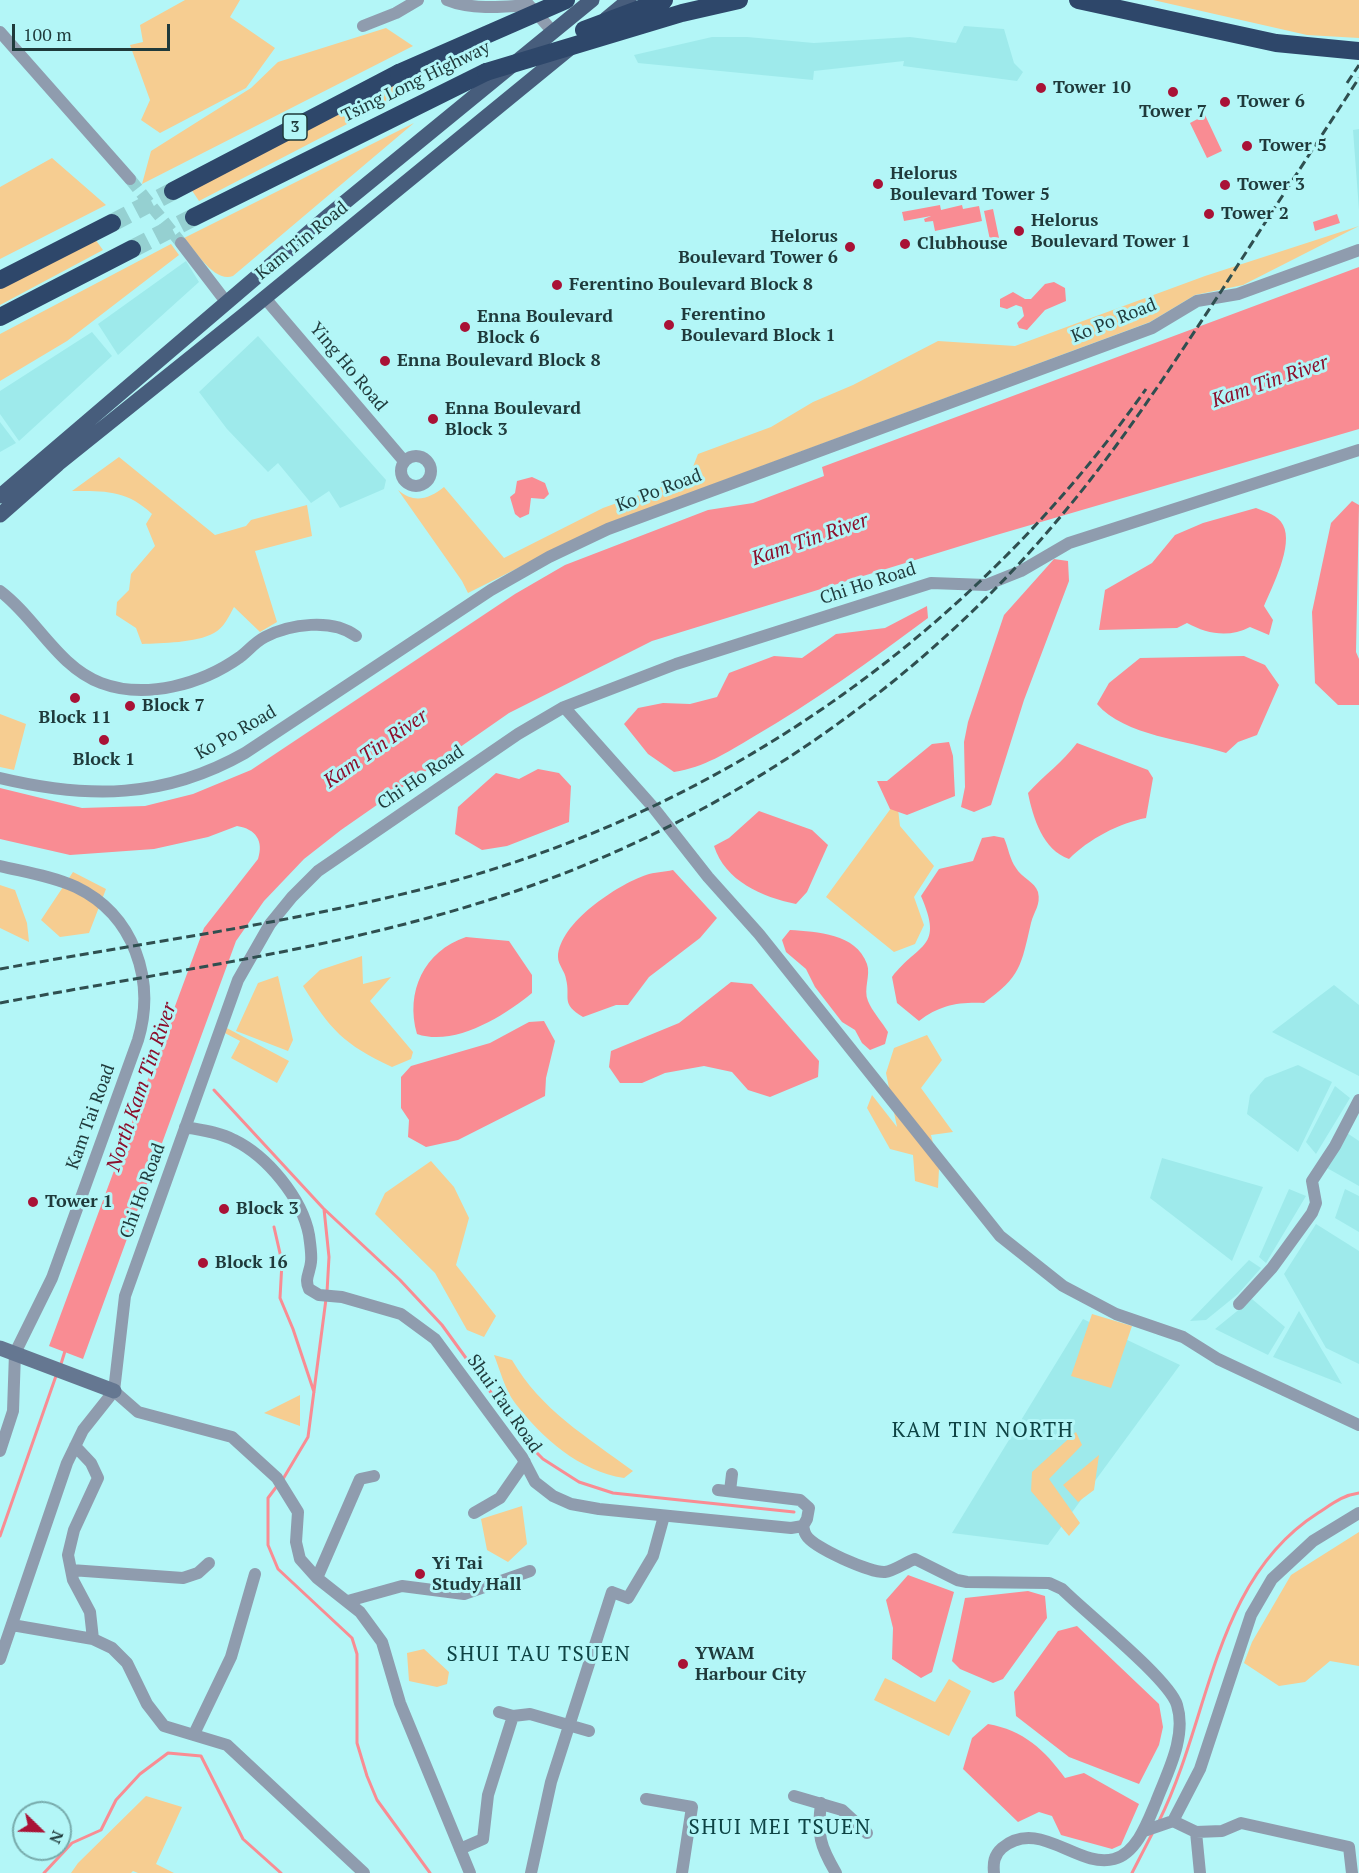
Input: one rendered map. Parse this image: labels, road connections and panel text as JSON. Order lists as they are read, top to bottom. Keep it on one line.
{"streets":{"highway":["Tsing Long Highway","3"],"main road":["Kam Tin Road"],"street":["Ko Po Road","Ying Ho Road","Chi Ho Road","Kam Tai Road","Shui Tau Road"]},"crossings":[["Kam Tin Road","Ying Ho Road"],["Chi Ho Road","Shui Tau Road"]],"districts":["KAM TIN NORTH","SHUI TAU TSUEN","SHUI MEI TSUEN"],"water":["Kam Tin River","North Kam Tin River"],"places":["Tower 10","Tower 7","Tower 6","Tower 5","Helorus Boulevard Tower 5","Tower 3","Tower 2","Helorus Boulevard Tower 1","Clubhouse","Helorus Boulevard Tower 6","Ferentino Boulevard Block 8","Ferentino Boulevard Block 1","Enna Boulevard Block 6","Enna Boulevard Block 8","Enna Boulevard Block 3","Block 11","Block 7","Block 1","Tower 1","Block 3","Block 16","Yi Tai Study Hall","YWAM Harbour City"],"scale_bar":"100 m","north":"bottom right"}
